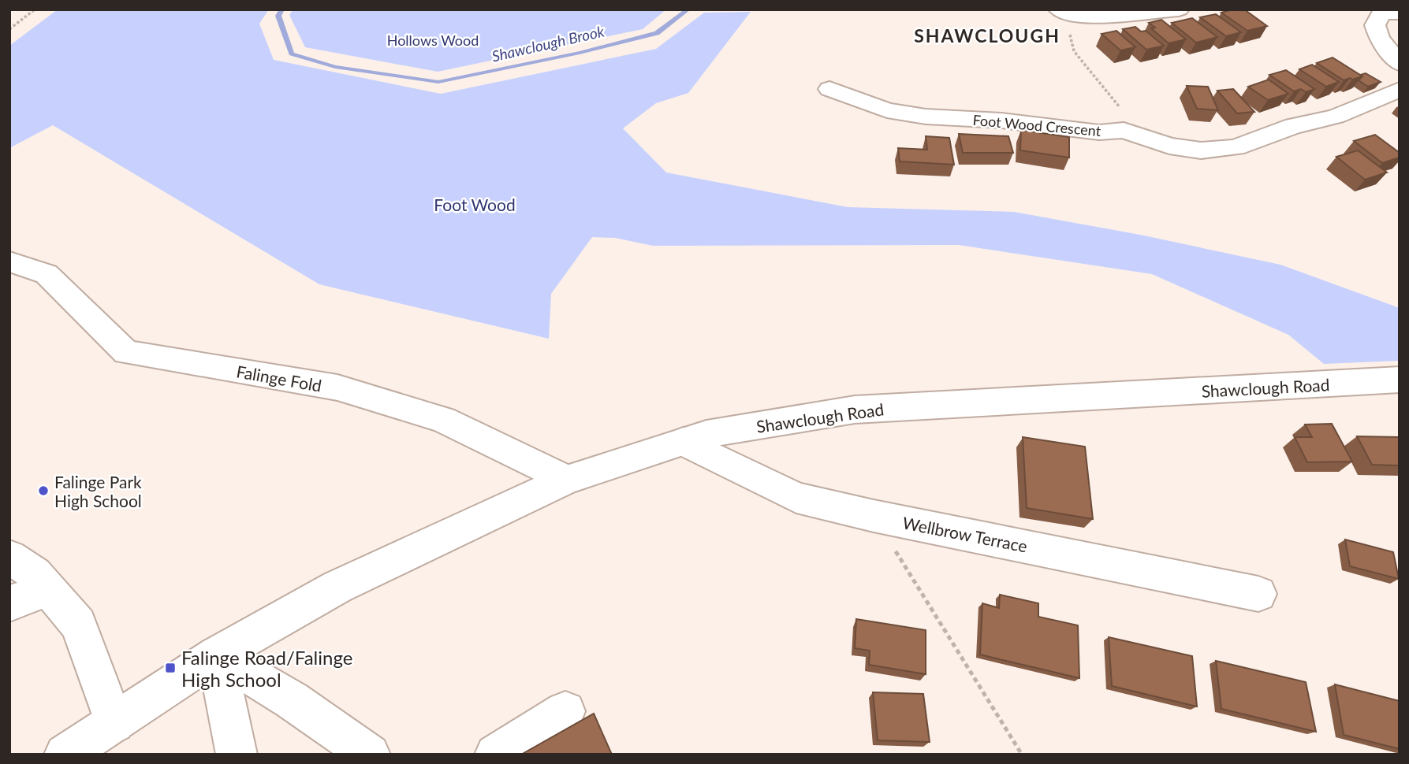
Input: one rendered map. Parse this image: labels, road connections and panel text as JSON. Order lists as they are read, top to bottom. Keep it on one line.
{"streets":{"street":["Foot Wood Crescent","Falinge Fold","Shawclough Road","Wellbrow Terrace"]},"crossings":[["Falinge Fold","Shawclough Road"],["Shawclough Road","Wellbrow Terrace"]],"districts":["SHAWCLOUGH"],"water":["Shawclough Brook"],"parks":["Hollows Wood","Foot Wood"],"places":{"other":["Falinge Park High School"],"transit":["Falinge Road/Falinge High School"]}}
